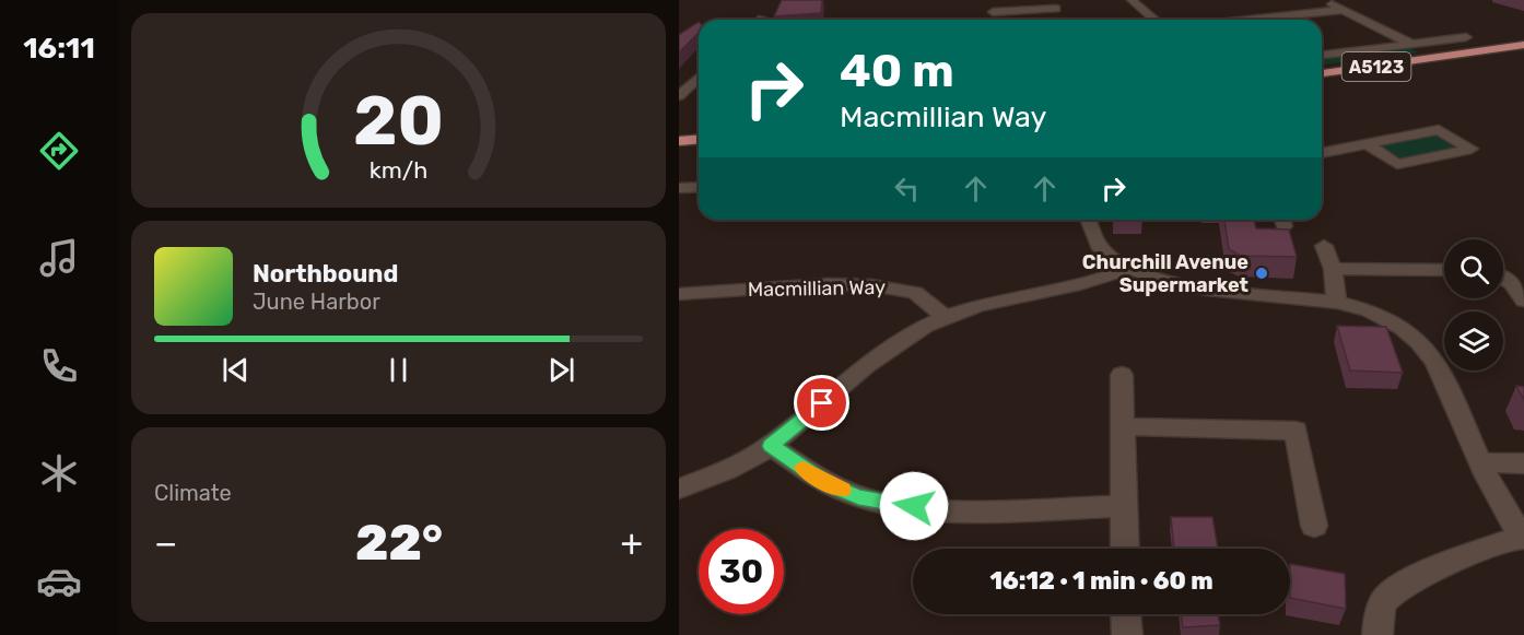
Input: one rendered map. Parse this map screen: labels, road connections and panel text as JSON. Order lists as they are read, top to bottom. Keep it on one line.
{"streets":{"main road":["A5123"],"street":["Macmillian Way"]},"places":["Churchill Avenue Supermarket"],"page":{"tabs":"16:11","turn":["40 m","Macmillian Way"],"song":["Northbound","June Harbor"],"tile":"Climate","heat":["−","22°","+"],"limit":"30","trip":"16:12 · 1 min · 60 m","gauge":["20","km/h"]}}
